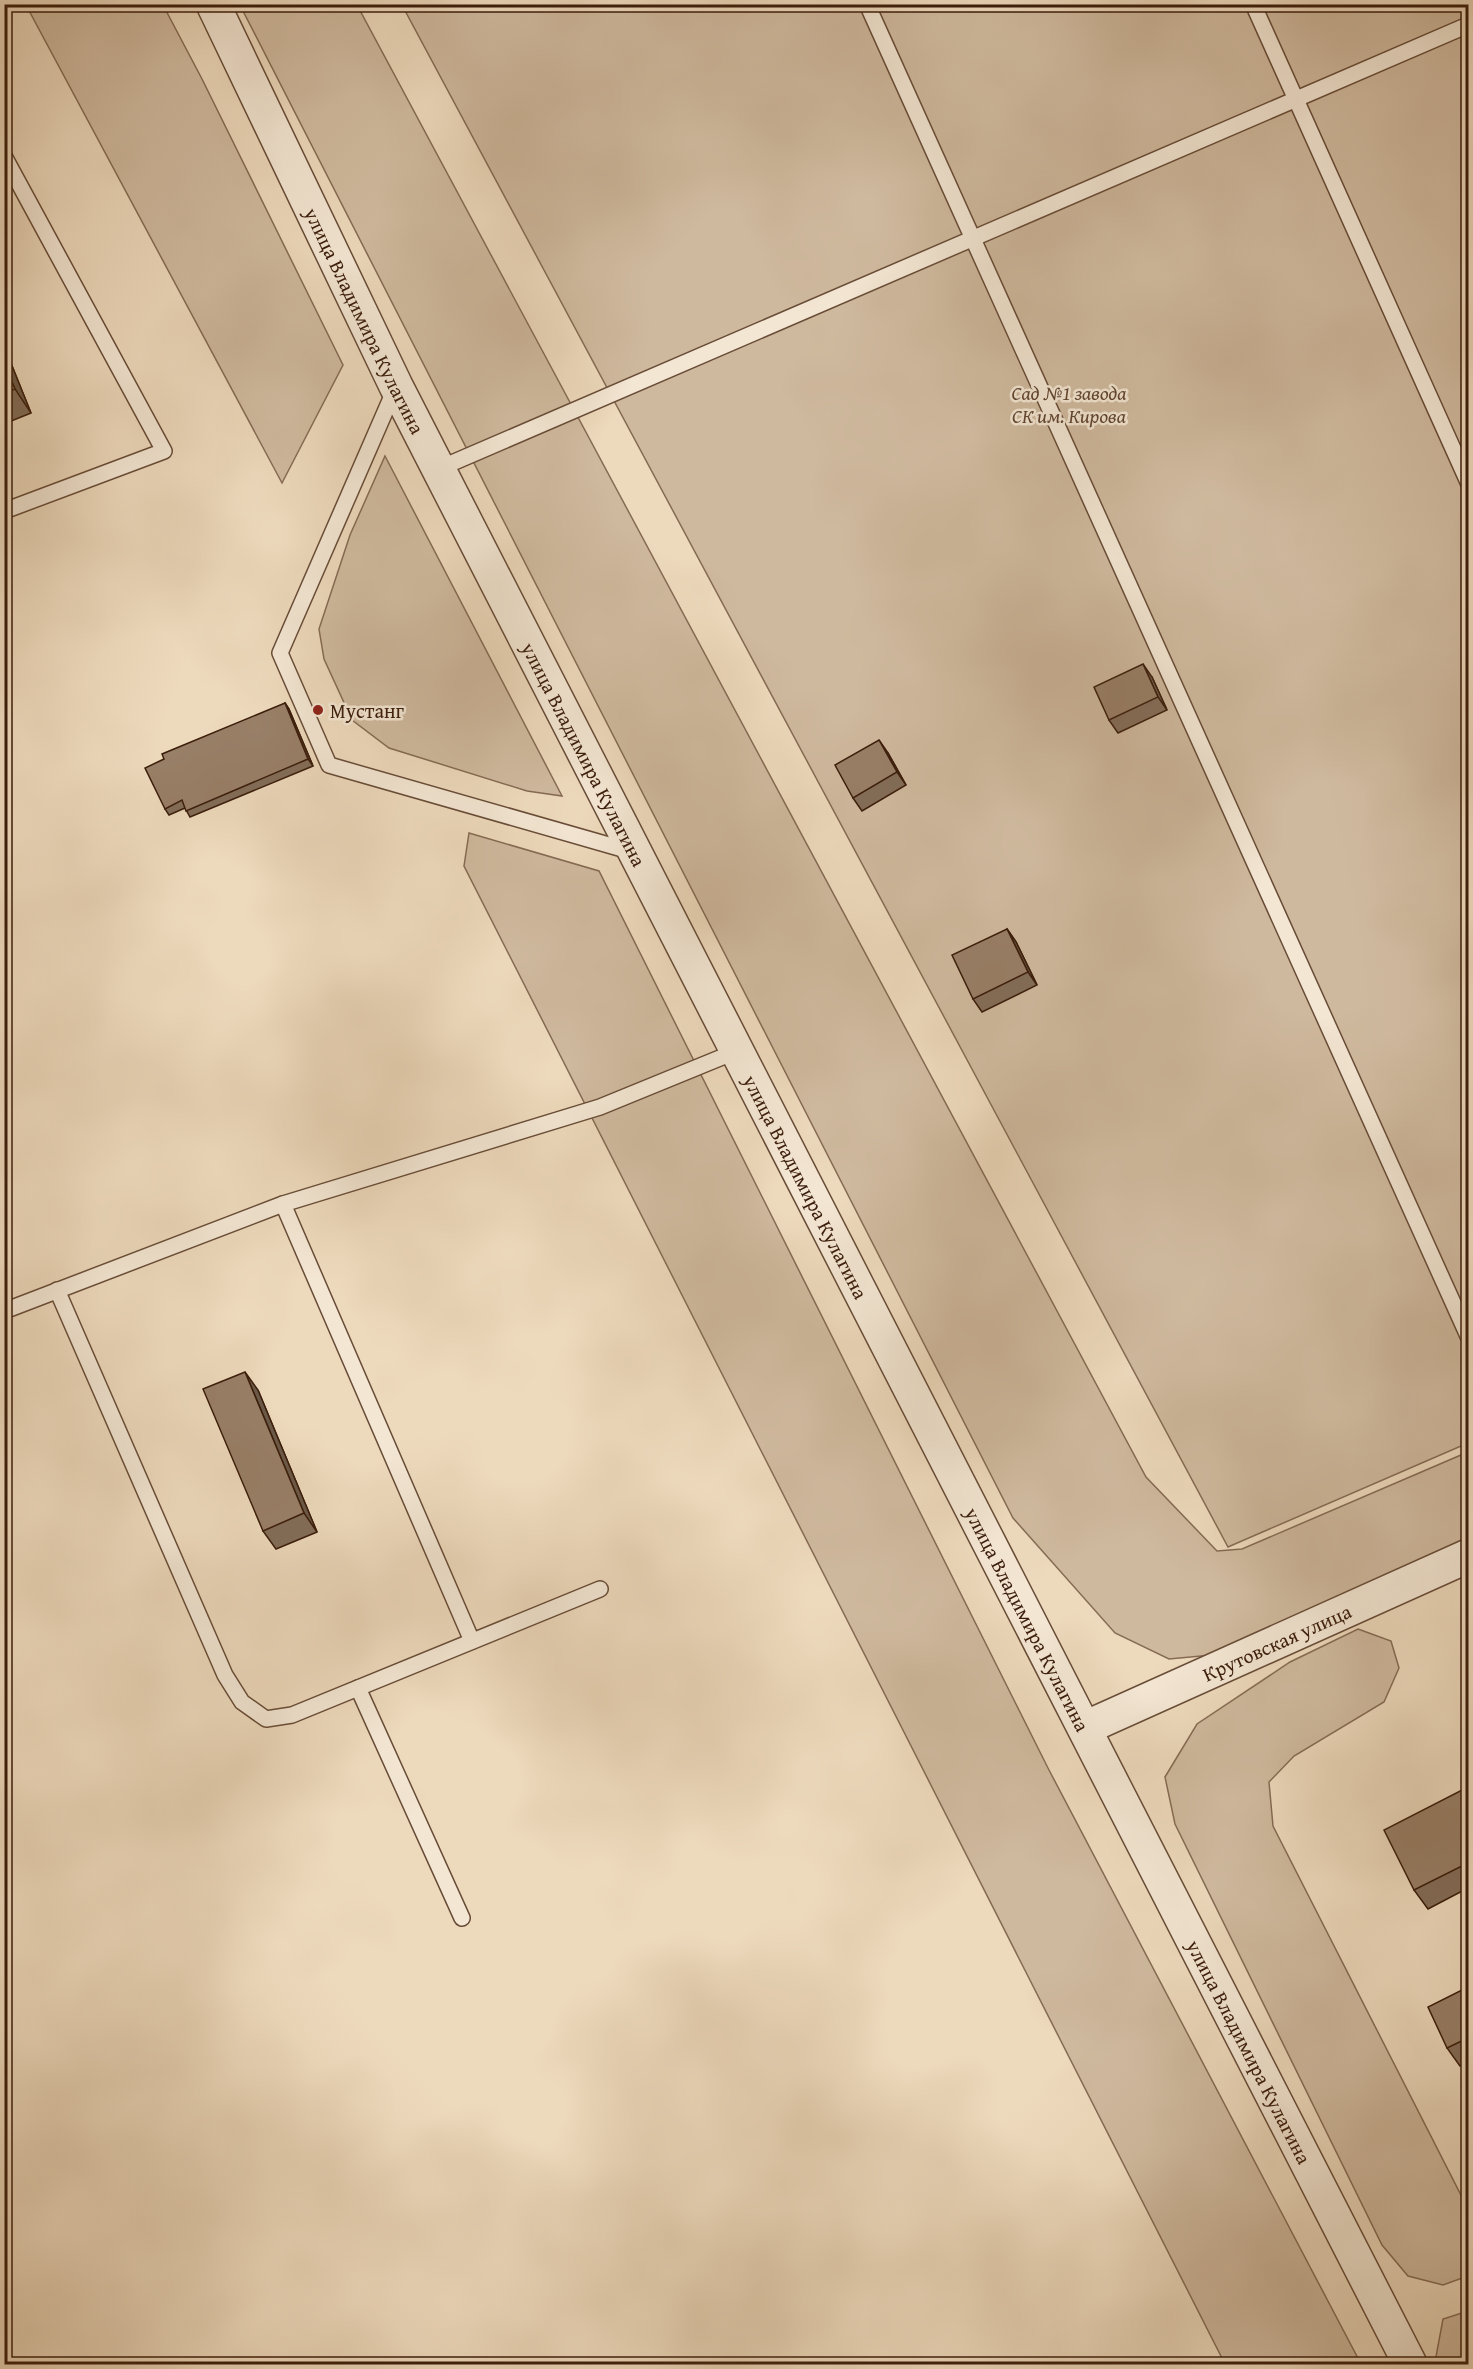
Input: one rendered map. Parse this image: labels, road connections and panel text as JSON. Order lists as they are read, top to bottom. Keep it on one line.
{"streets":{"street":["улица Владимира Кулагина","Крутовская улица"]},"crossings":[["улица Владимира Кулагина","Крутовская улица"]],"parks":["Сад №1 завода СК им. Кирова"],"places":["Мустанг"]}
